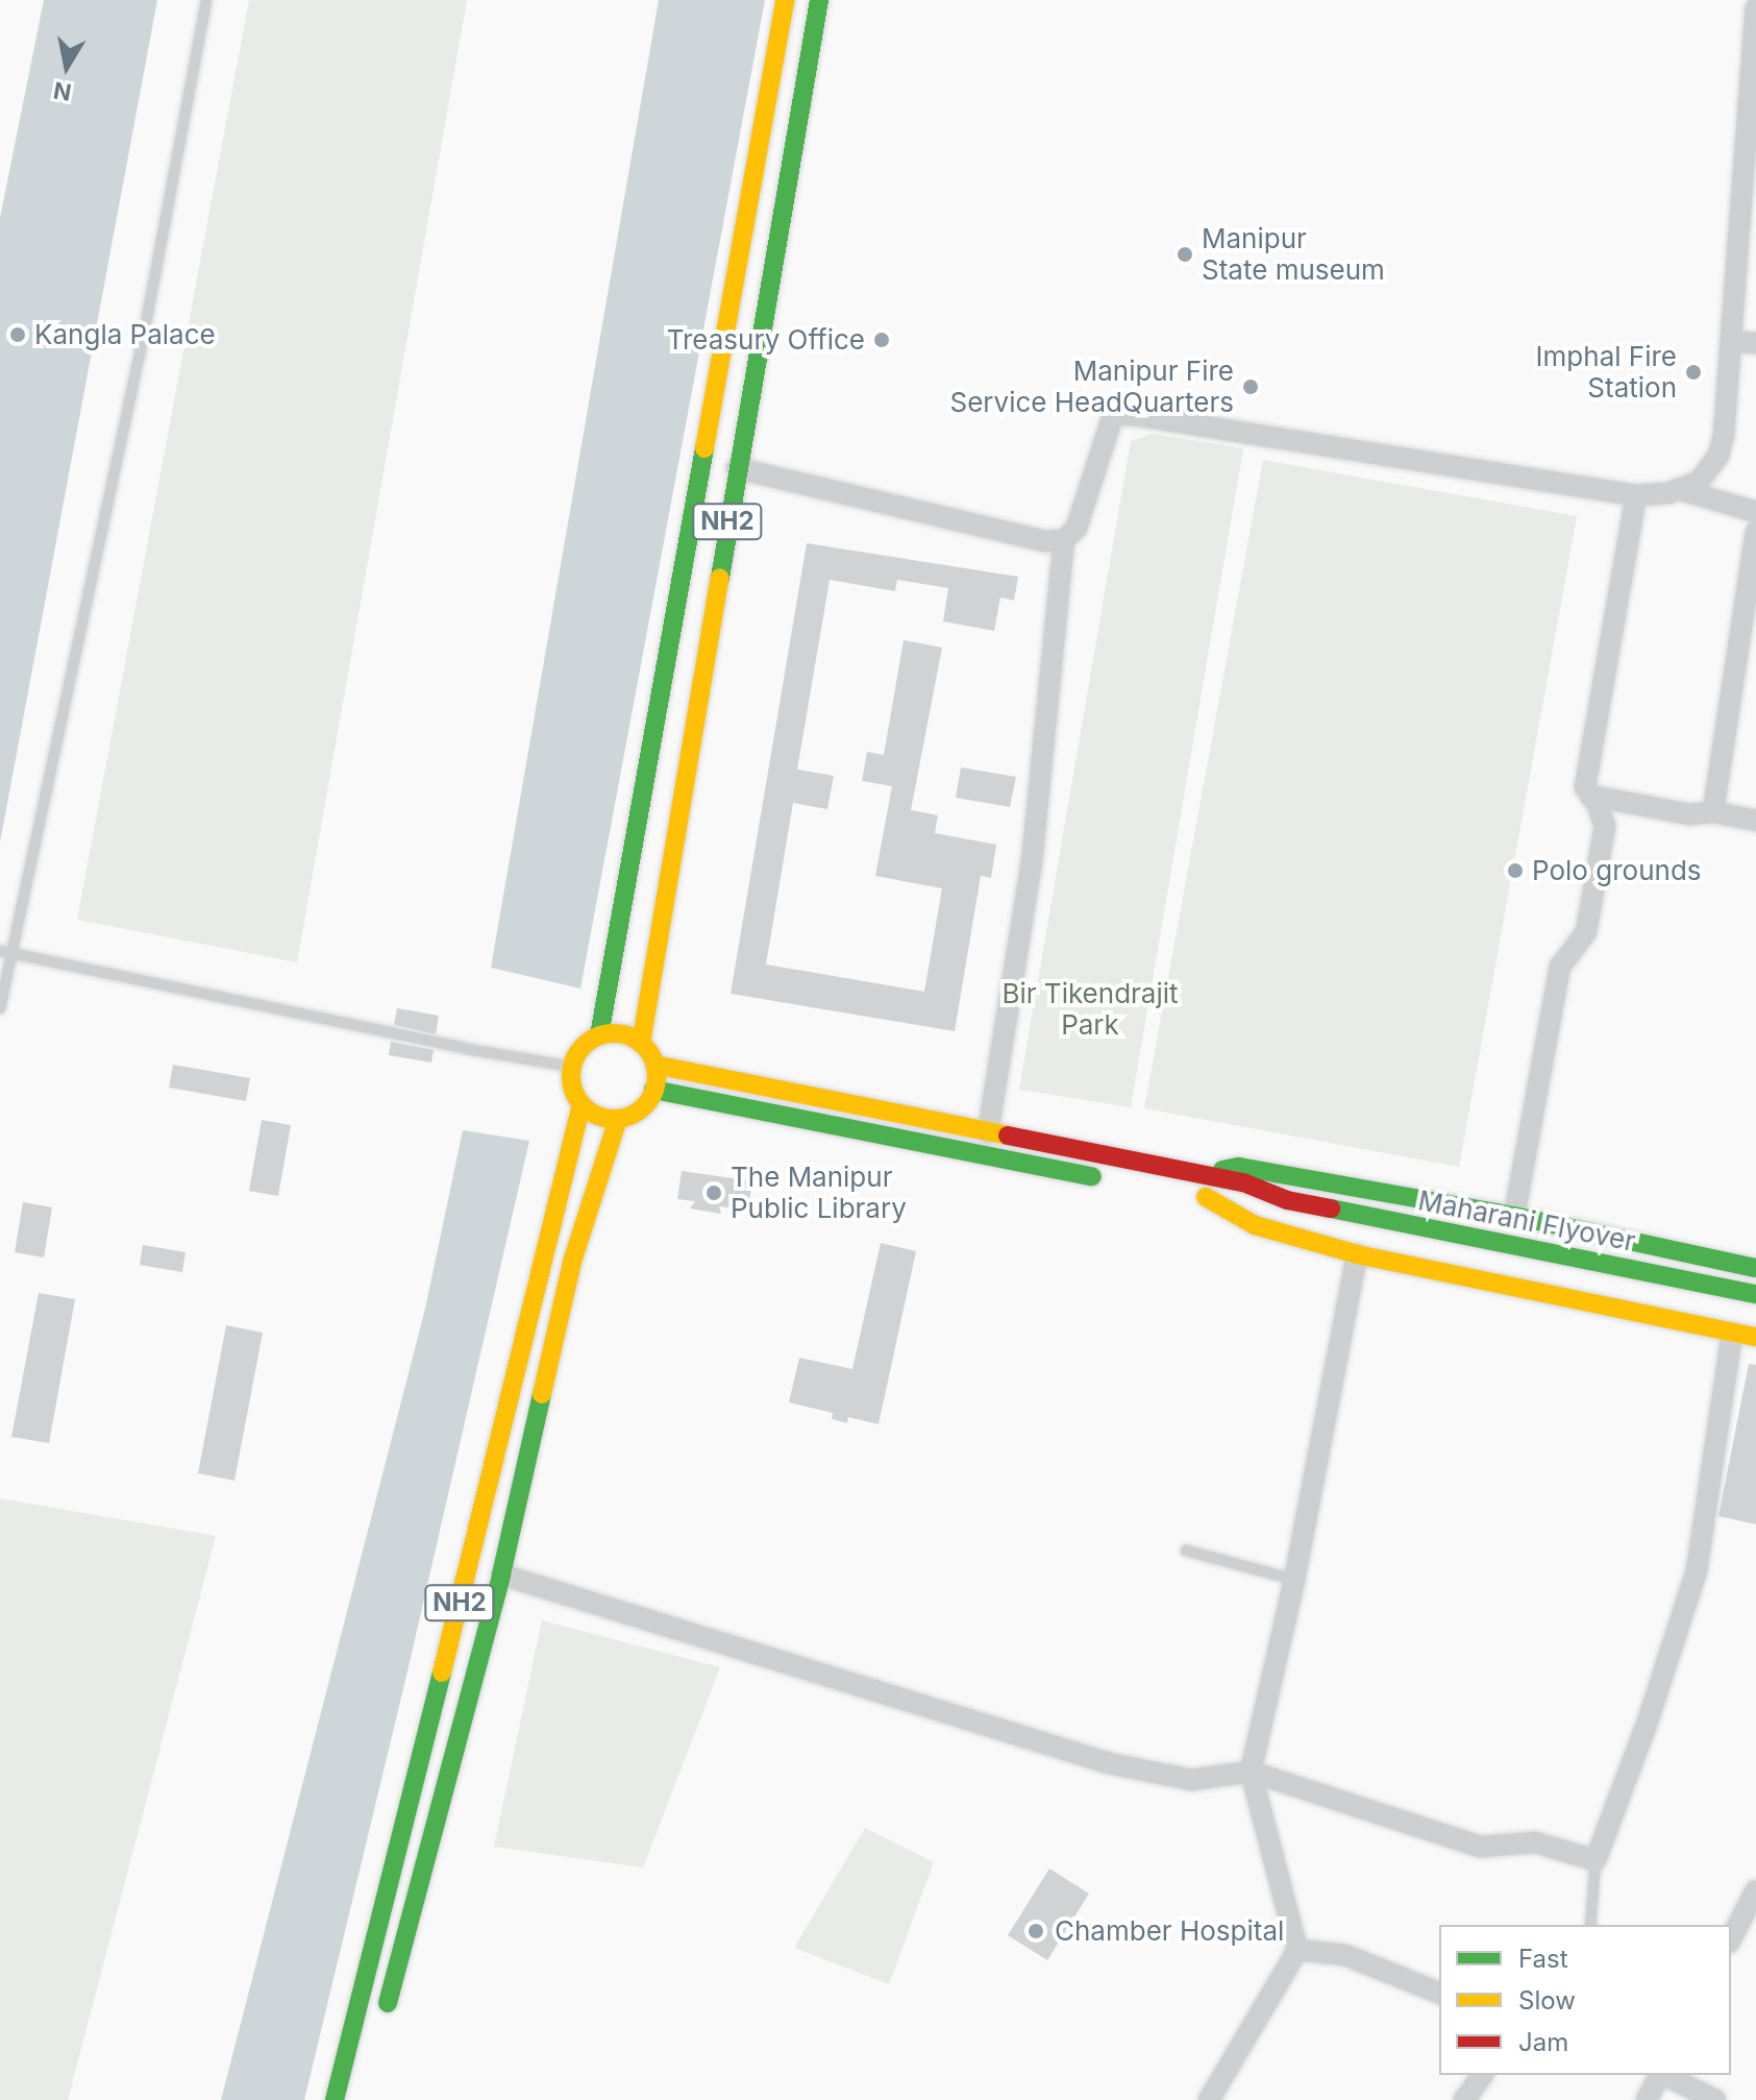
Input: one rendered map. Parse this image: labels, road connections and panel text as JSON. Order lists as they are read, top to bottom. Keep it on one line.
{"streets":{"main road":["NH2","Maharani Flyover"]},"crossings":[["NH2","Maharani Flyover"]],"parks":["Bir Tikendrajit Park"],"places":["Manipur State museum","Kangla Palace","Treasury Office","Imphal Fire Station","Manipur Fire Service HeadQuarters","Polo grounds","The Manipur Public Library","Chamber Hospital"],"legend":["Fast","Slow","Jam"],"north":"bottom"}
